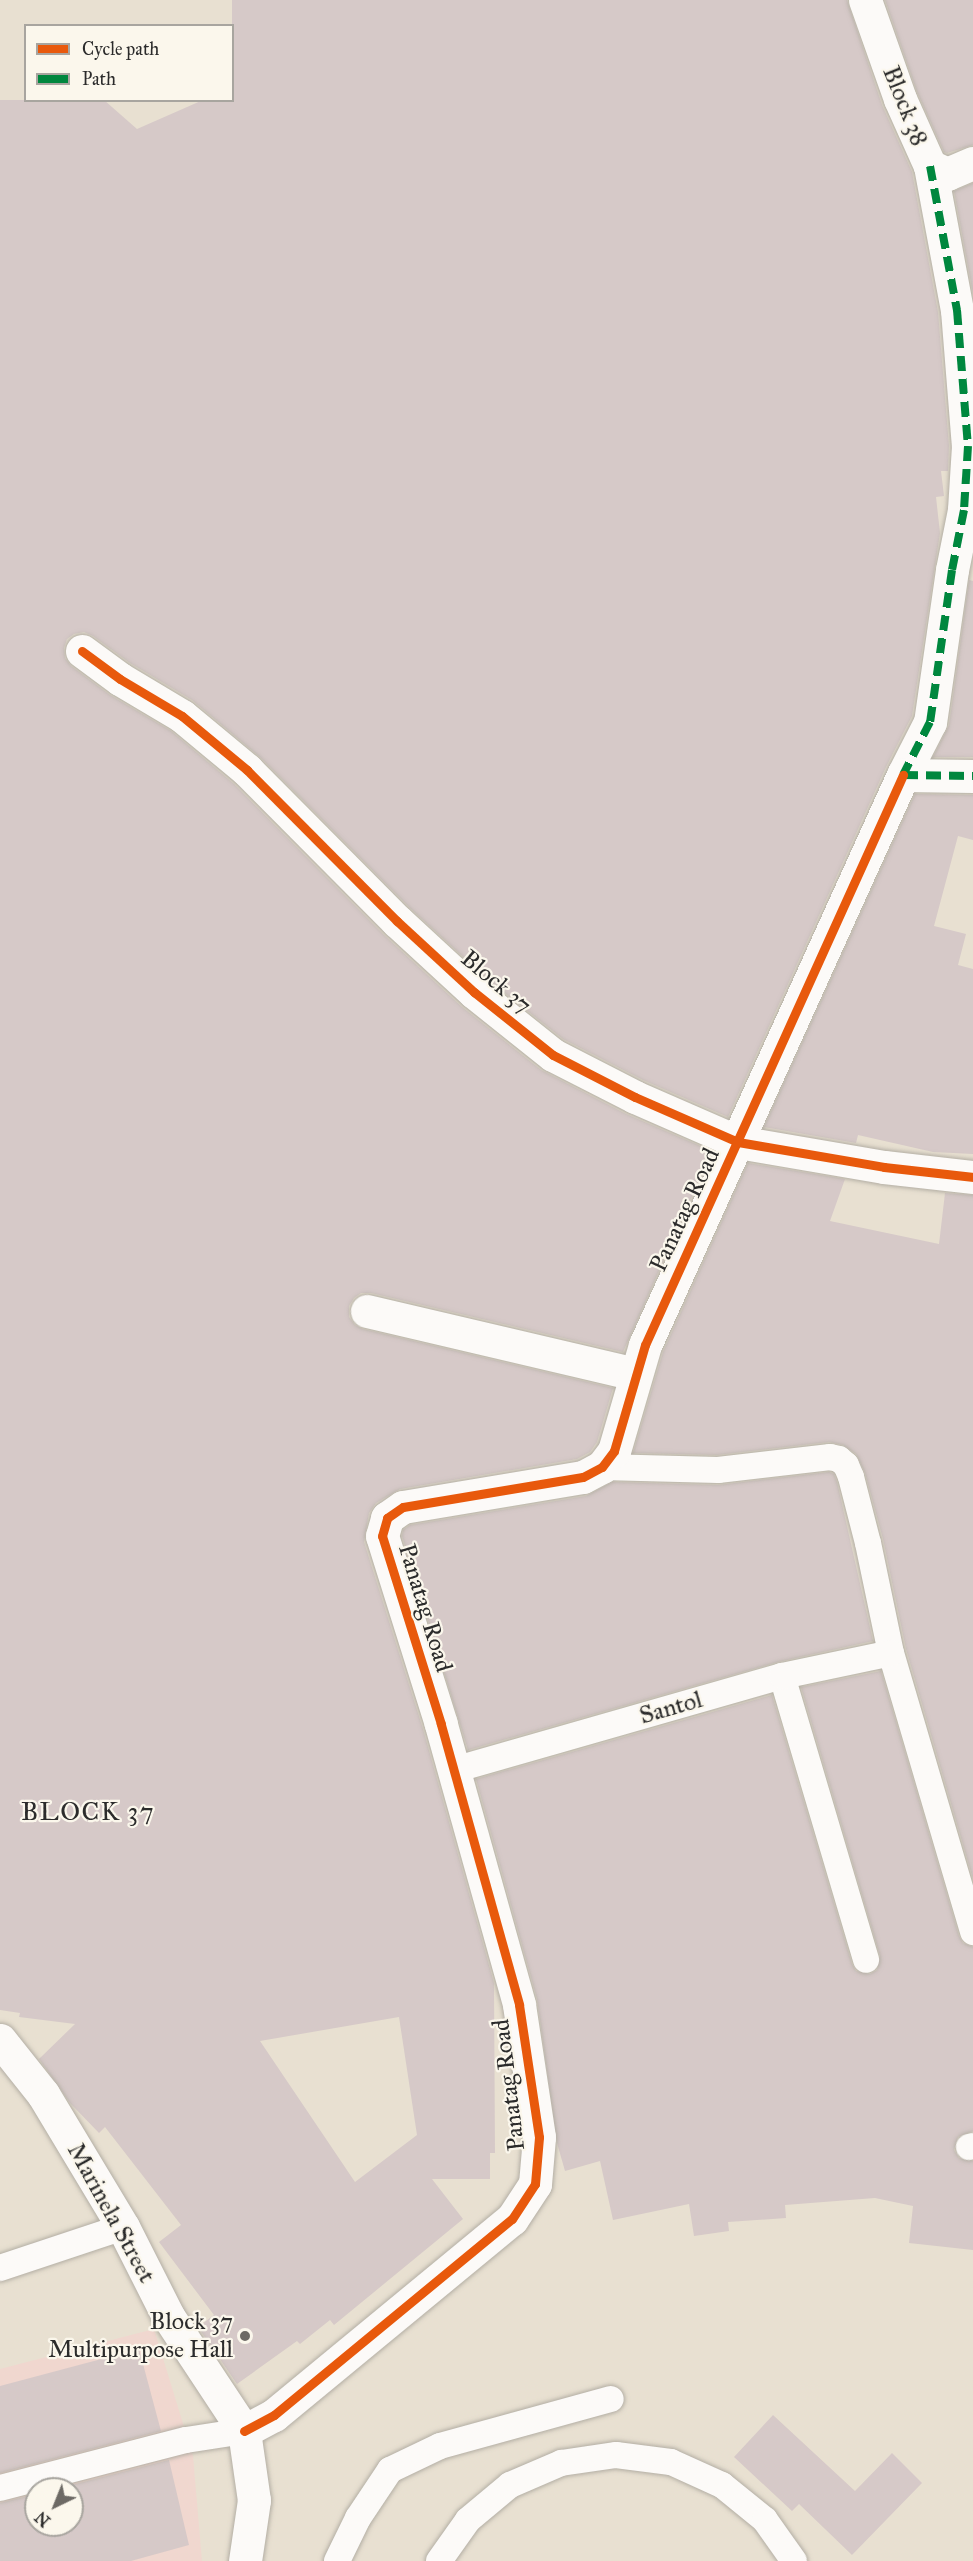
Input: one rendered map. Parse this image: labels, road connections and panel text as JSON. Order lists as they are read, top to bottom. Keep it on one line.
{"streets":{"street":["Block 38","Block 37","Panatag Road","Marinela Street"],"lane":["Santol"]},"crossings":[["Block 38","Panatag Road"],["Block 37","Panatag Road"],["Panatag Road","Santol"],["Panatag Road","Marinela Street"]],"districts":["BLOCK 37"],"places":["Block 37 Multipurpose Hall"],"legend":["Cycle path","Path"],"north":"bottom left"}
